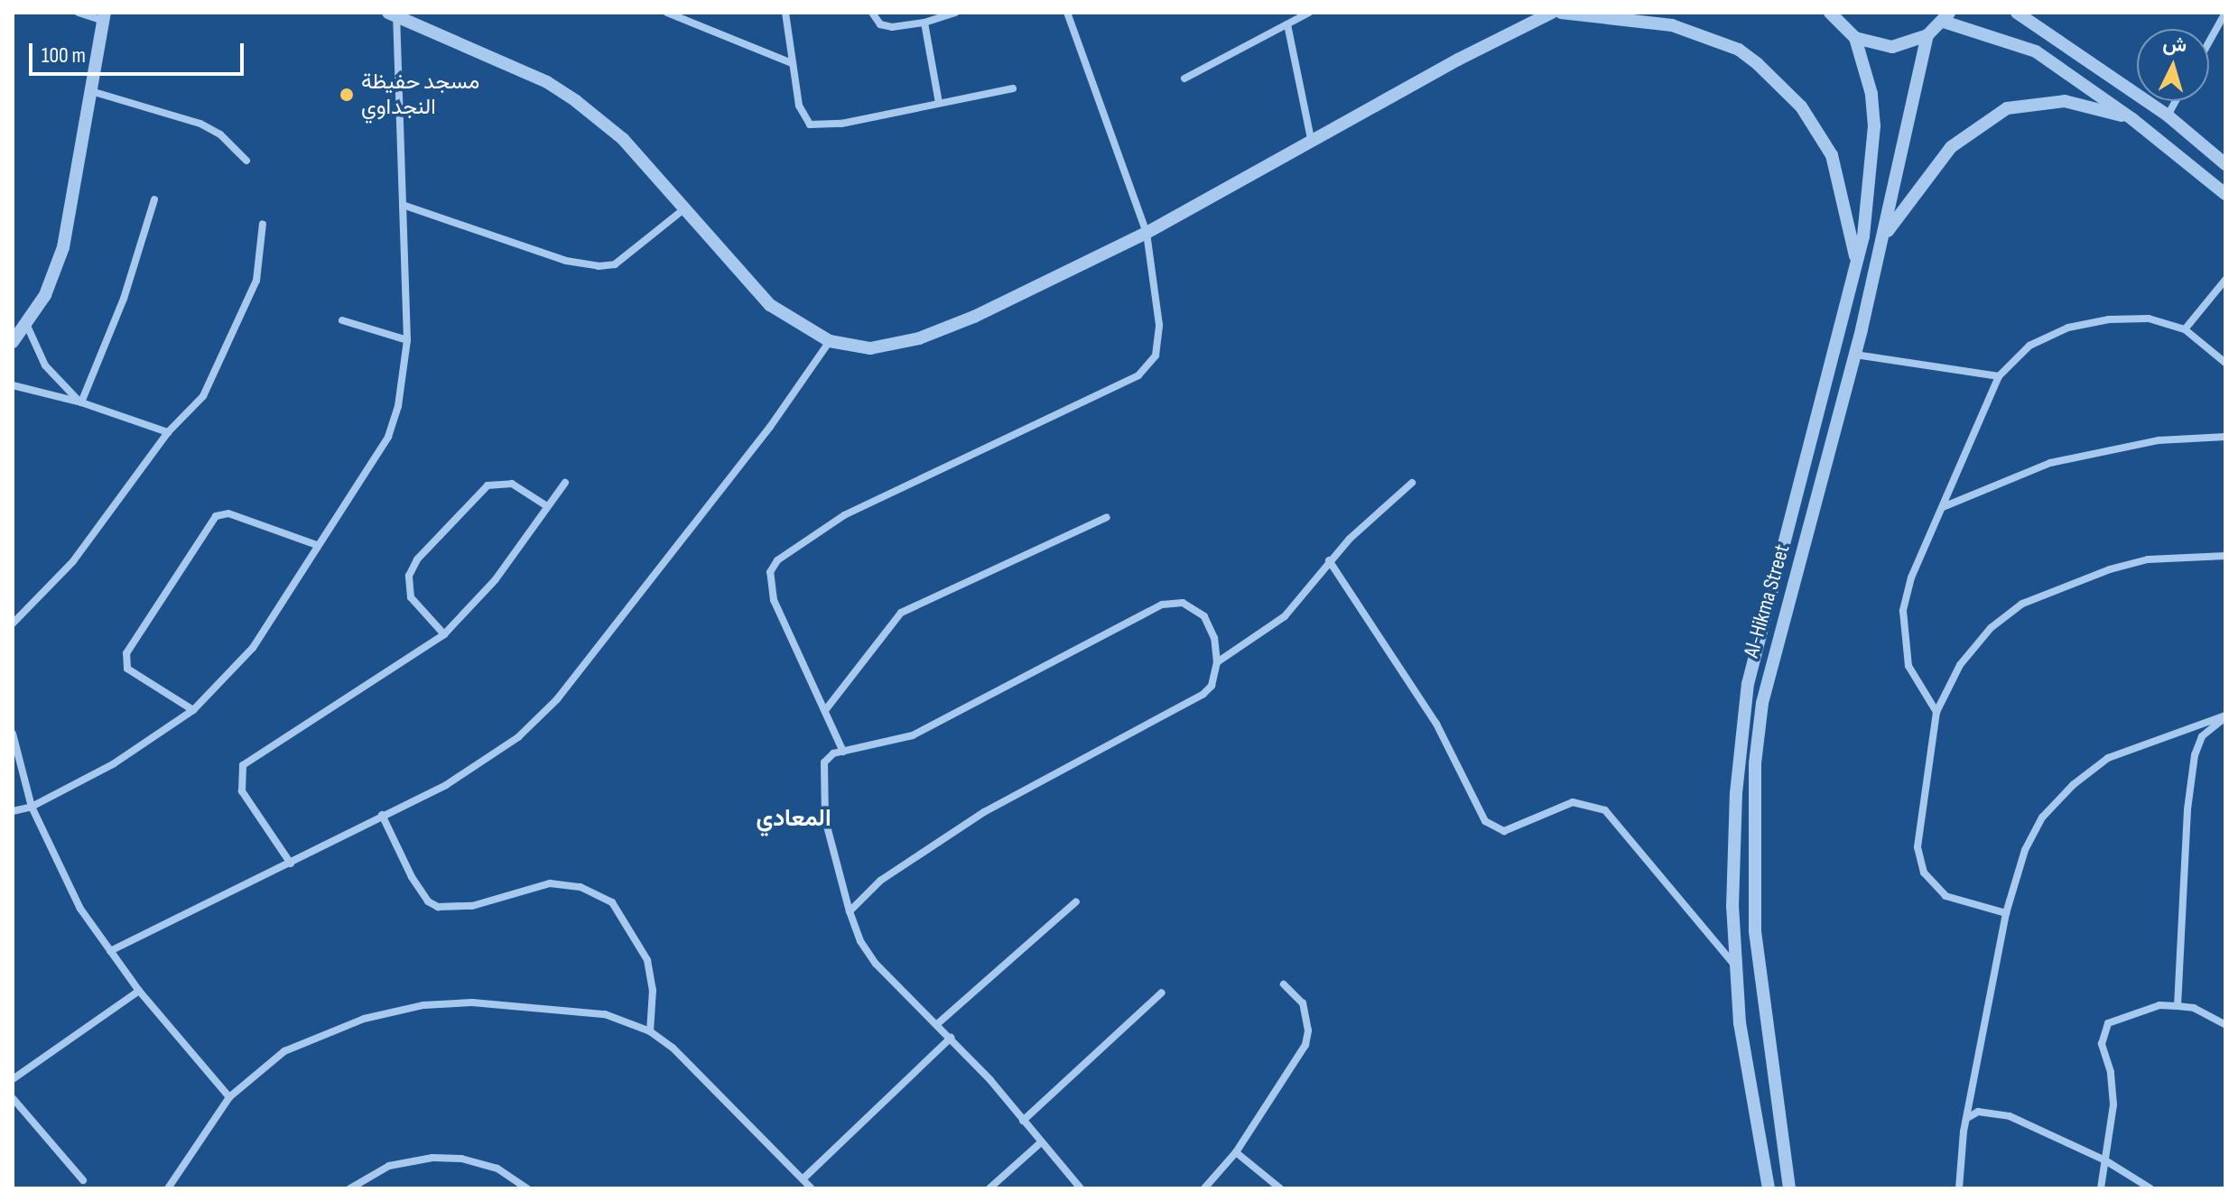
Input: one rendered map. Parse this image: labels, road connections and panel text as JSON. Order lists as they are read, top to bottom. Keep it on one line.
{"streets":{"street":["Al-Hikma Street"]},"districts":["المعادي"],"places":["مسجد حفيظة النجداوي"],"scale_bar":"100 m","north":"top"}
